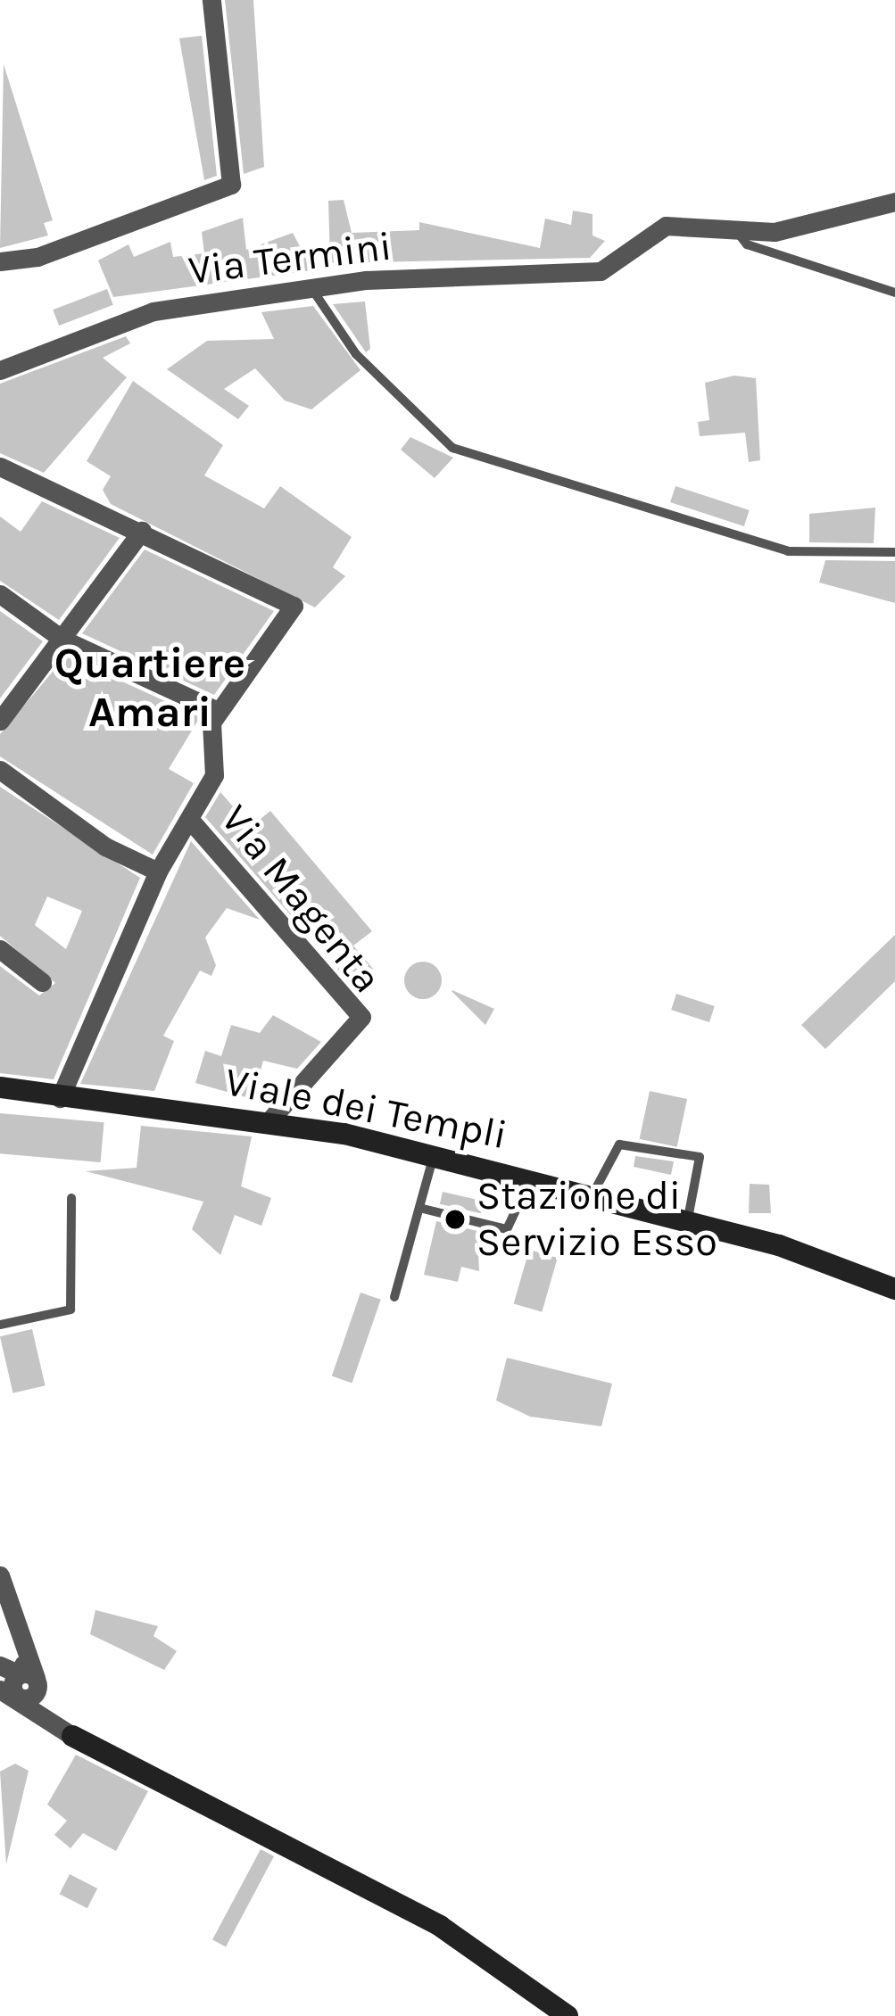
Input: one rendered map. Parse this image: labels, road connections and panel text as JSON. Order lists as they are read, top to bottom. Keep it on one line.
{"streets":{"main road":["Viale dei Templi"],"street":["Via Termini","Via Magenta"]},"crossings":[["Via Magenta","Viale dei Templi"]],"districts":["Quartiere Amari"],"places":["Stazione di Servizio Esso"]}
